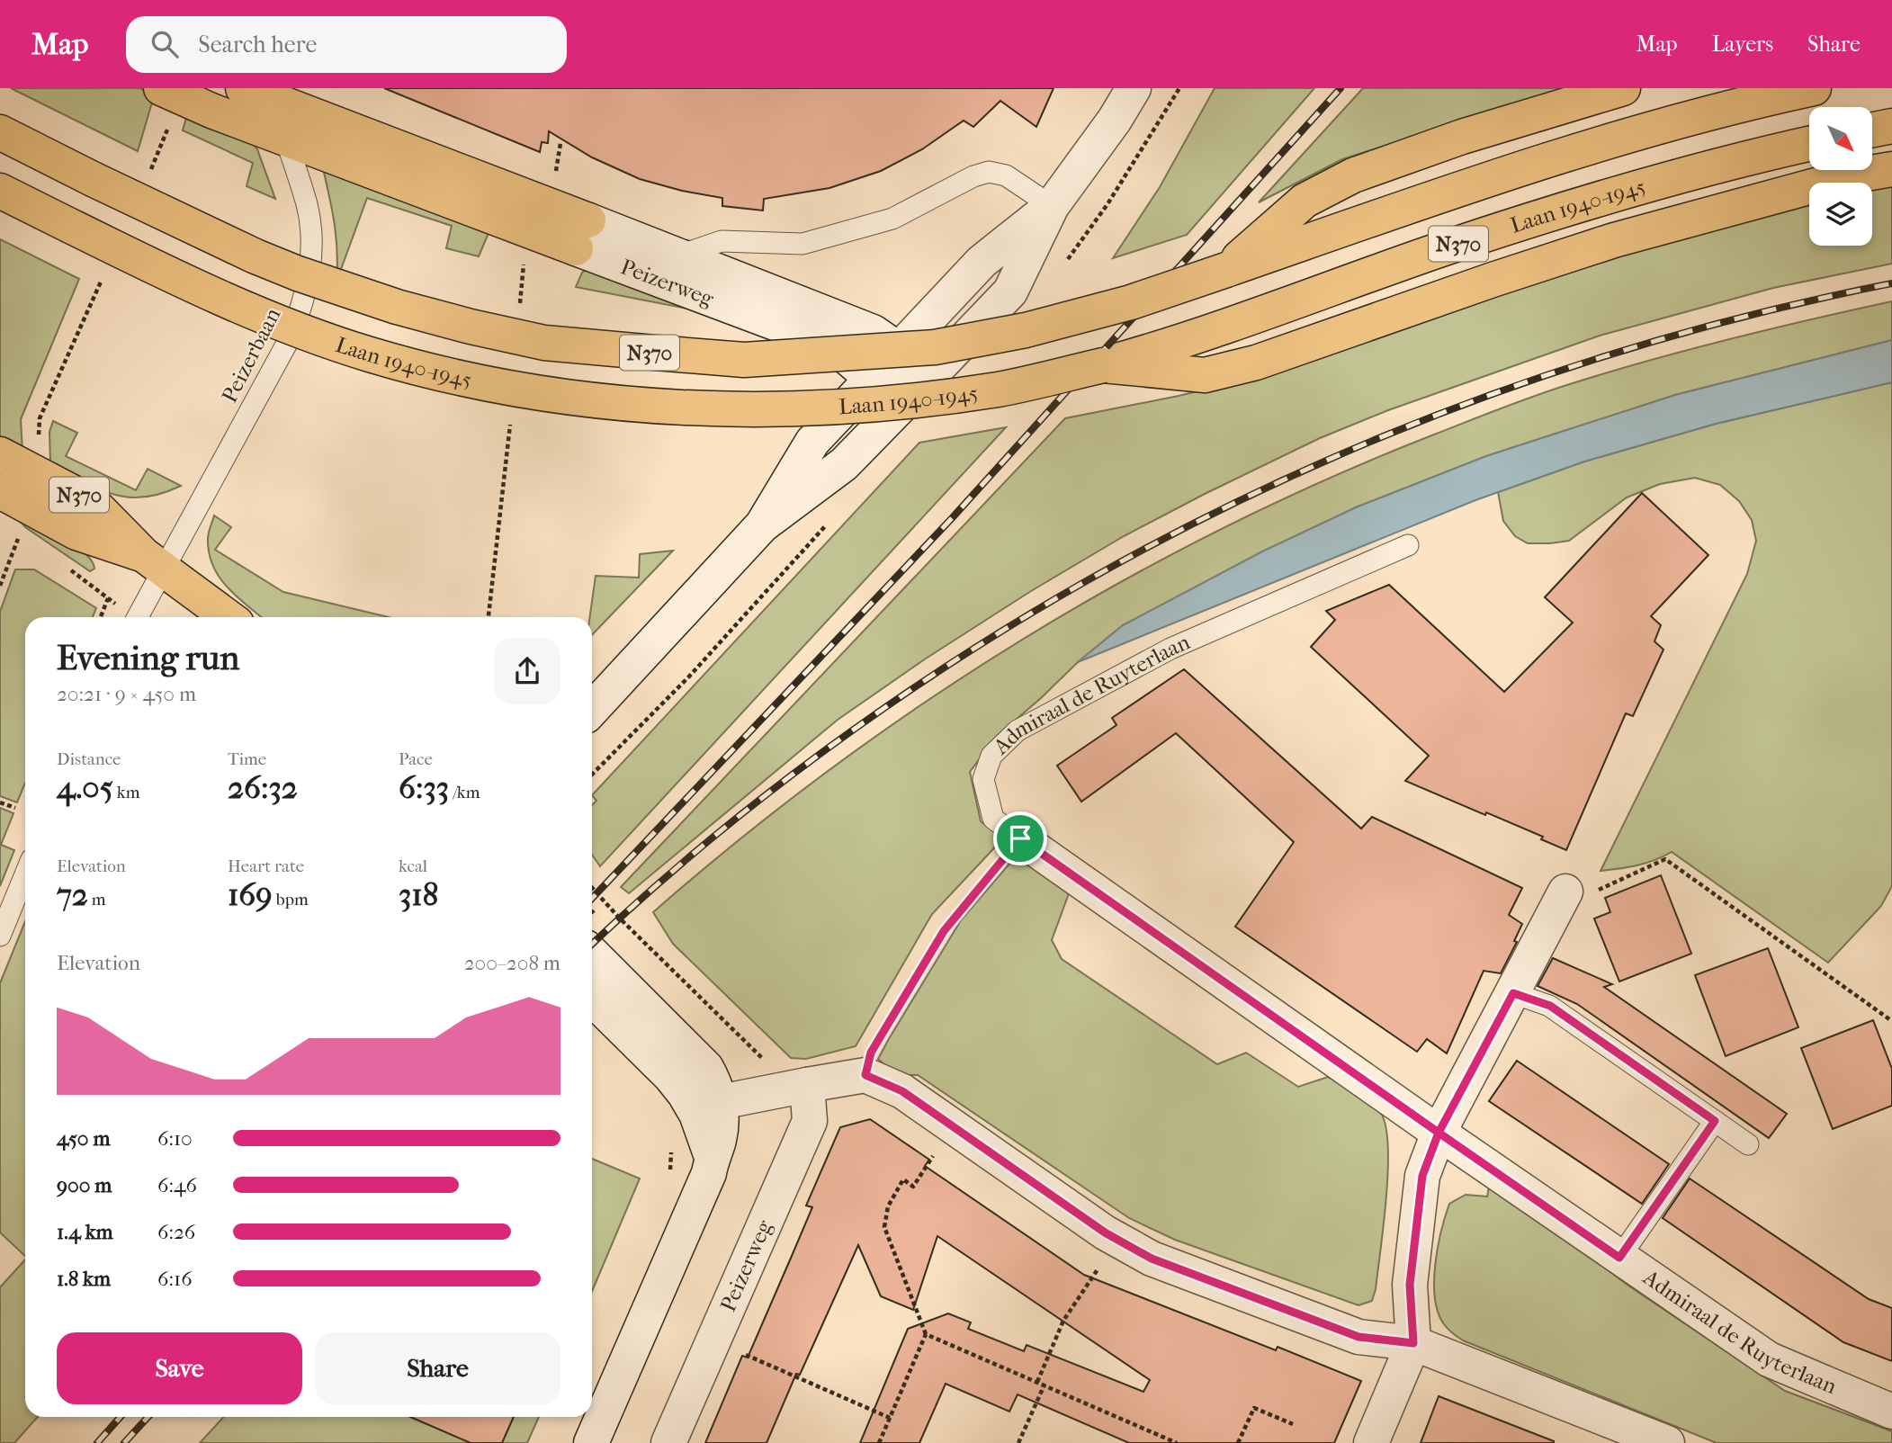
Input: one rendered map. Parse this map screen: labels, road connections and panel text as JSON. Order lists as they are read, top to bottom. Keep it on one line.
{"streets":{"highway":["Laan 1940-1945","N370"],"street":["Peizerweg","Admiraal de Ruyterlaan"],"lane":["Peizerbaan"]},"crossings":[["Laan 1940-1945","N370"],["Laan 1940-1945","Peizerweg"],["N370","Peizerbaan"]],"north":"bottom right","page":{"header":"Map","search":"Search here","nav":["Map","Layers","Share"],"heading":["Evening run","20:21 · 9 × 450 m"],"stats":[["Distance","4.05 km"],["Time","26:32"],["Pace","6:33 /km"],["Elevation","72 m"],["Heart rate","169 bpm"],["kcal","318"]],"chart":["Elevation","200–208 m"],"list":[{"name":"450 m","note":"6:10"},{"name":"900 m","note":"6:46"},{"name":"1.4 km","note":"6:26"},{"name":"1.8 km","note":"6:16"}],"buttons":["Save","Share"]}}
